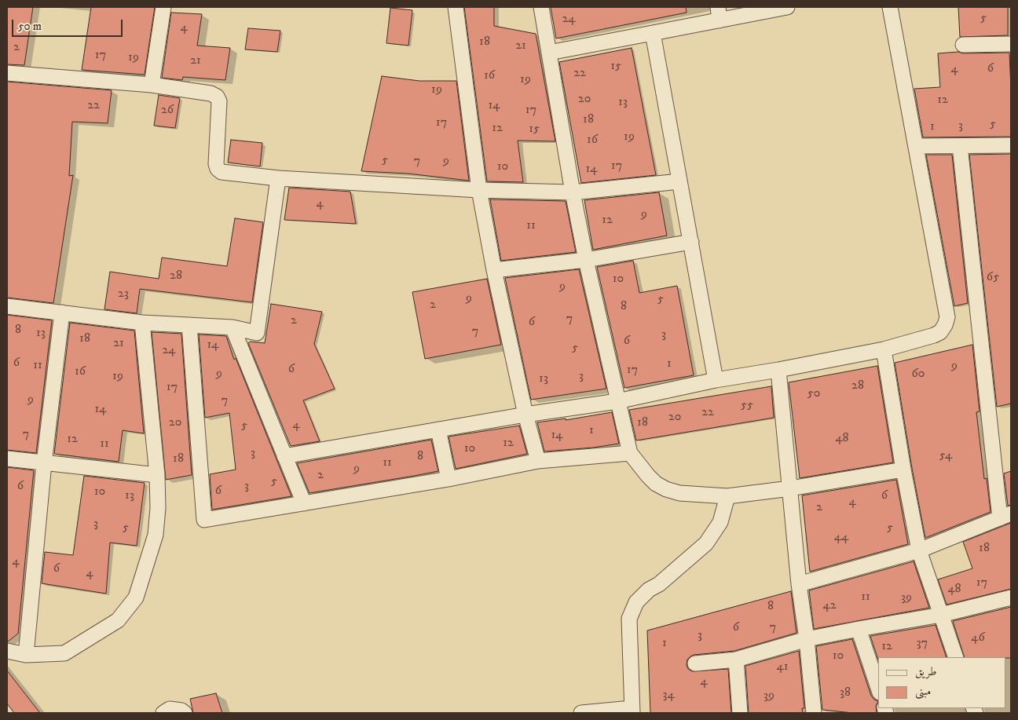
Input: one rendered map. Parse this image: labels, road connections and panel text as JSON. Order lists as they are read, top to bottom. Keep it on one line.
{"house_numbers":["5","24","4","18","21","2","17","19","21","15","6","4","22","16","19","19","20","12","13","22","14","26","17","18","17","5","3","1","12","15","19","16","5","7","9","17","10","14","4","9","12","11","28","65","10","9","23","9","5","2","8","7","2","6","8","7","13","3","18","6","21","14","5","24","6","1","11","9","6","17","16","9","60","19","3","13","28","17","50","9","7","55","14","22","20","20","18","4","5","1","7","14","48","12","12","11","10","3","54","8","18","11","9","2","5","6","3","6","10","13","6","4","2","3","5","5","44","18","4","6","4","17","48","11","39","42","8","6","7","3","46","1","37","12","10","41","4","38","34","39"],"legend":["طريق","مبنى"],"scale_bar":"50 m"}
